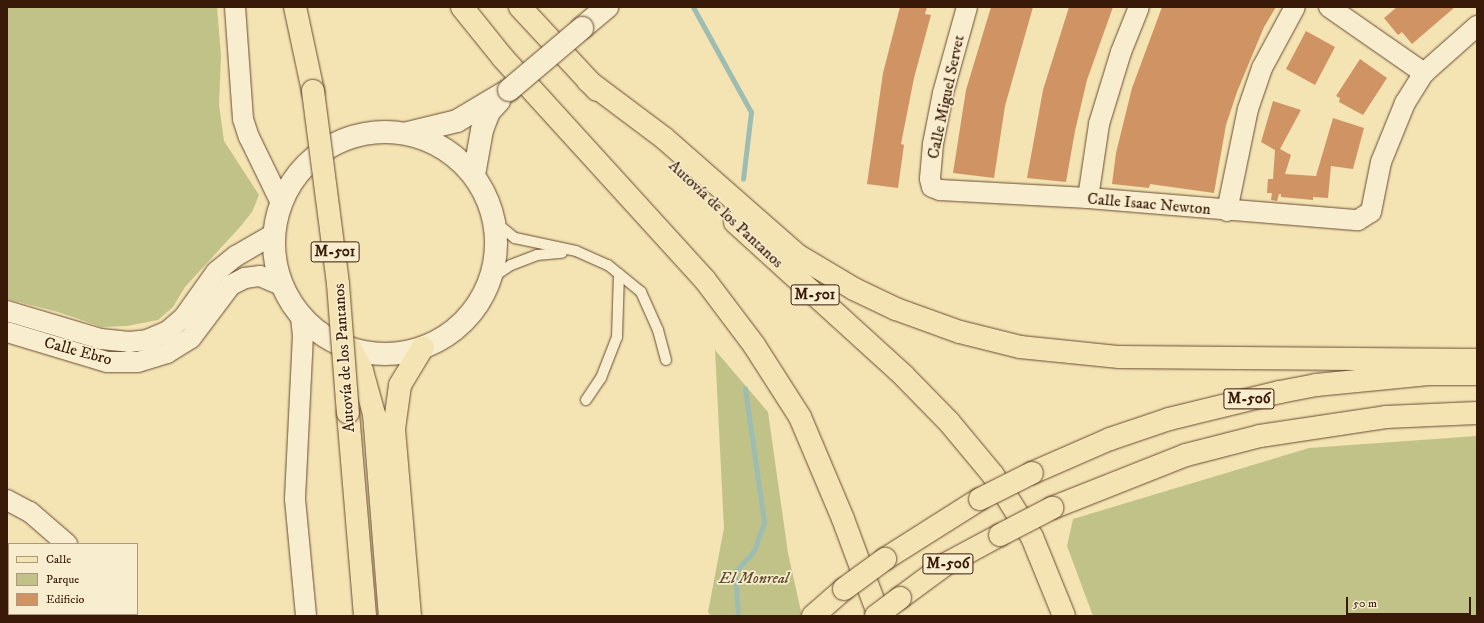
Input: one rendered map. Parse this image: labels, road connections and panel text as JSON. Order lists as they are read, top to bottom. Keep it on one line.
{"streets":{"main road":["Autovía de los Pantanos","M-501","M-506"],"street":["Calle Miguel Servet","Calle Isaac Newton","Calle Ebro"]},"crossings":[["Calle Miguel Servet","Calle Isaac Newton"]],"parks":["El Monreal"],"legend":["Calle","Parque","Edificio"],"scale_bar":"50 m"}
